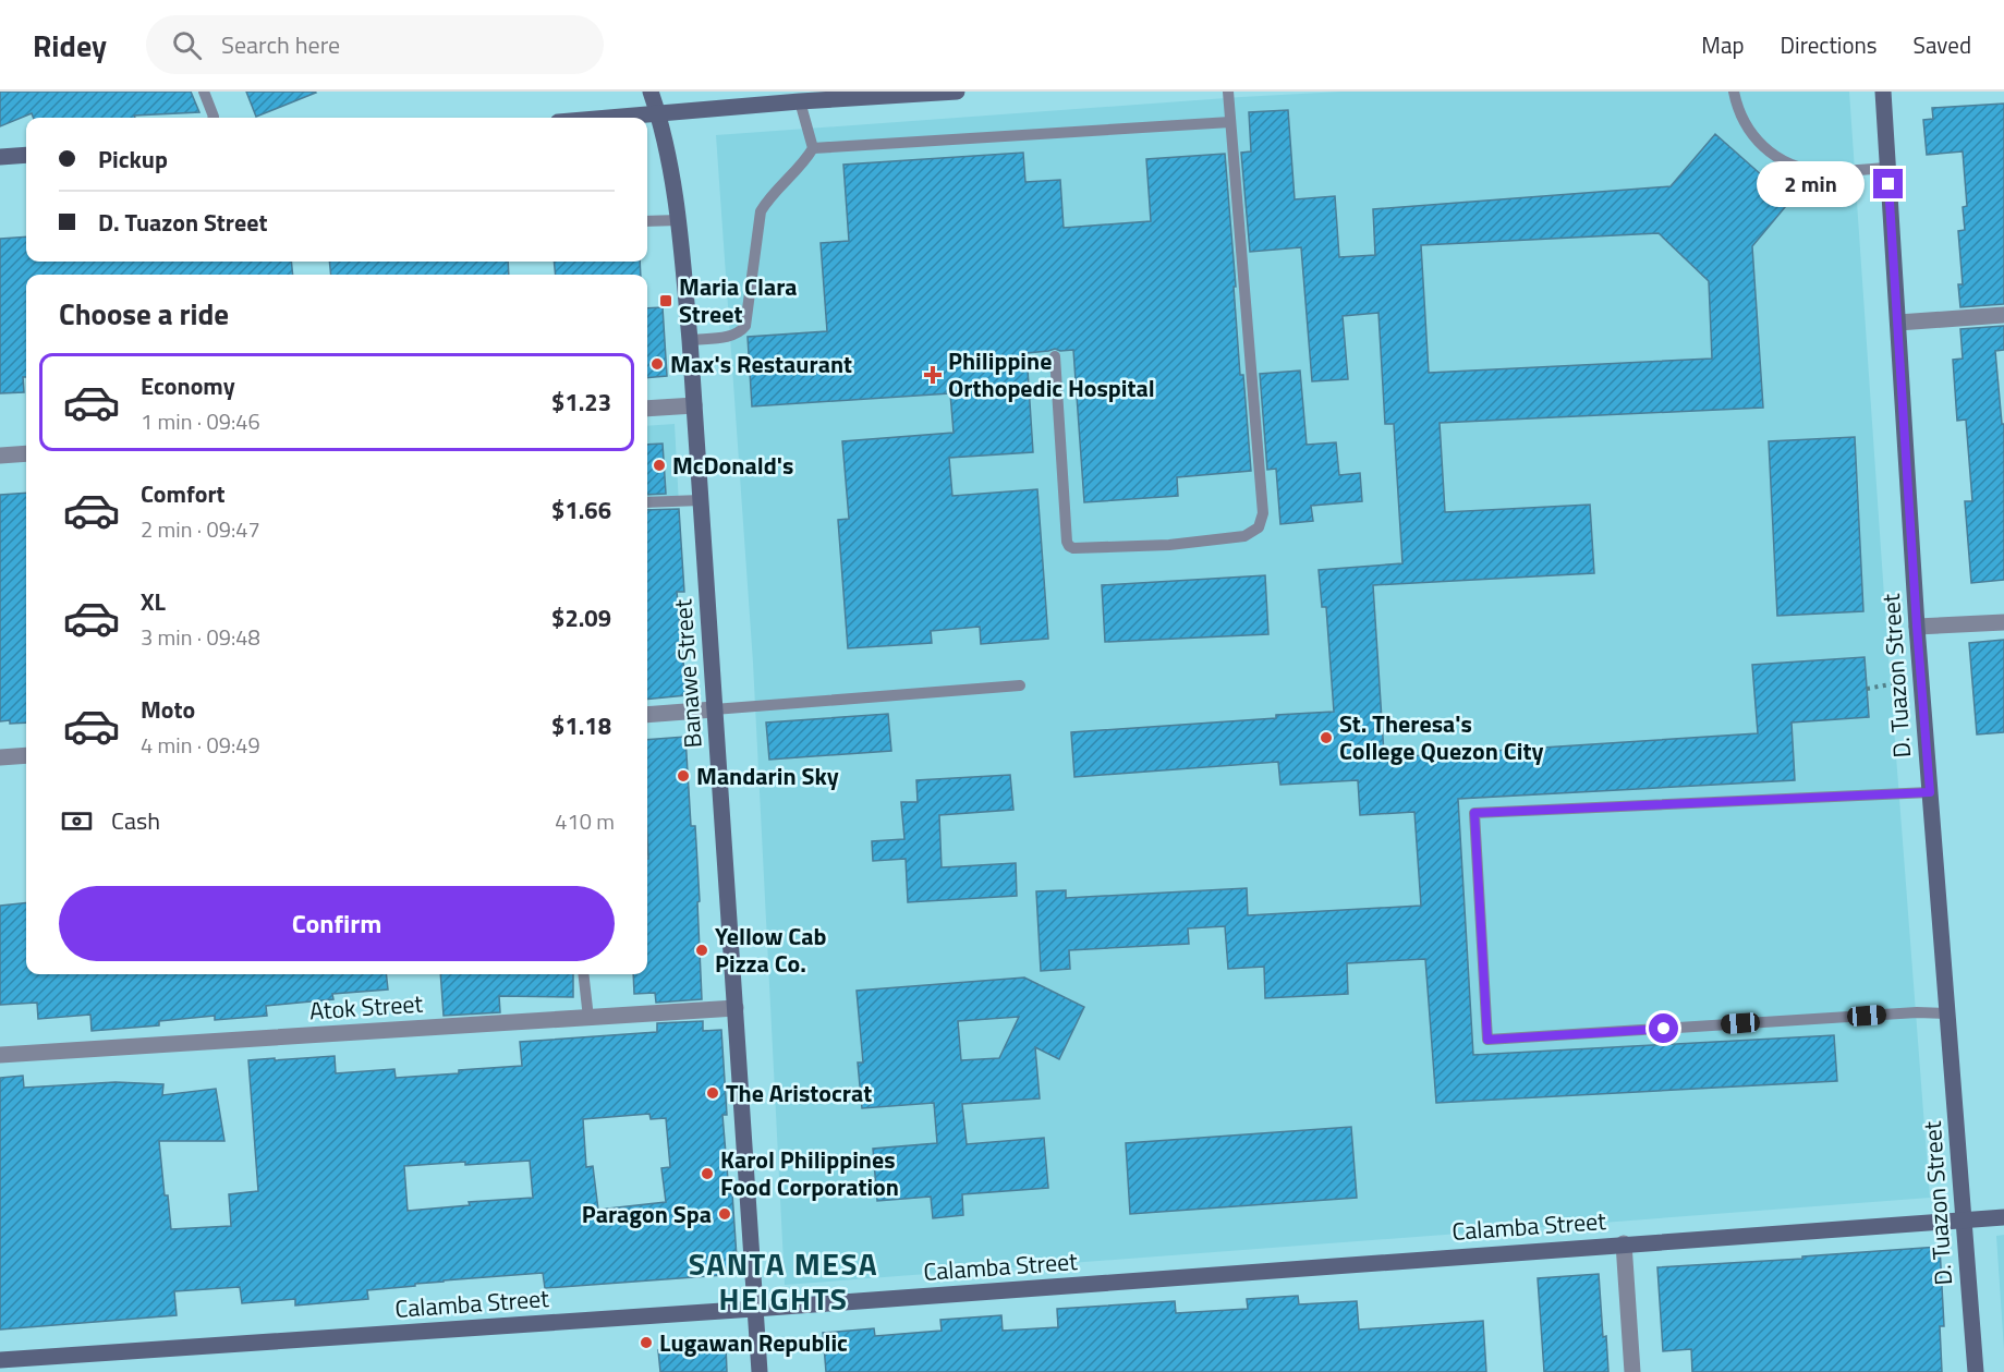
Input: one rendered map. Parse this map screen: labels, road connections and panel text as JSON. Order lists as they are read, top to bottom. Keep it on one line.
{"streets":{"street":["Banawe Street","D. Tuazon Street","Atok Street","Calamba Street"]},"crossings":[["Banawe Street","Atok Street"],["Banawe Street","Calamba Street"],["D. Tuazon Street","Calamba Street"]],"districts":["SANTA MESA HEIGHTS"],"places":{"transit":["Maria Clara Street"],"other":["Max's Restaurant","McDonald's","St. Theresa's College Quezon City","Mandarin Sky","Yellow Cab Pizza Co.","The Aristocrat","Karol Philippines Food Corporation","Paragon Spa","Lugawan Republic"],"health":["Philippine Orthopedic Hospital"]},"page":{"header":"Ridey","search":"Search here","nav":["Map","Directions","Saved"],"banner":["Pickup","D. Tuazon Street"],"bubble":"2 min","heading":"Choose a ride","list":[{"name":"Economy","note":"1 min · 09:46","value":"$1.23"},{"name":"Comfort","note":"2 min · 09:47","value":"$1.66"},{"name":"XL","note":"3 min · 09:48","value":"$2.09"},{"name":"Moto","note":"4 min · 09:49","value":"$1.18"}],"pay":["Cash","410 m"],"buttons":"Confirm"}}
